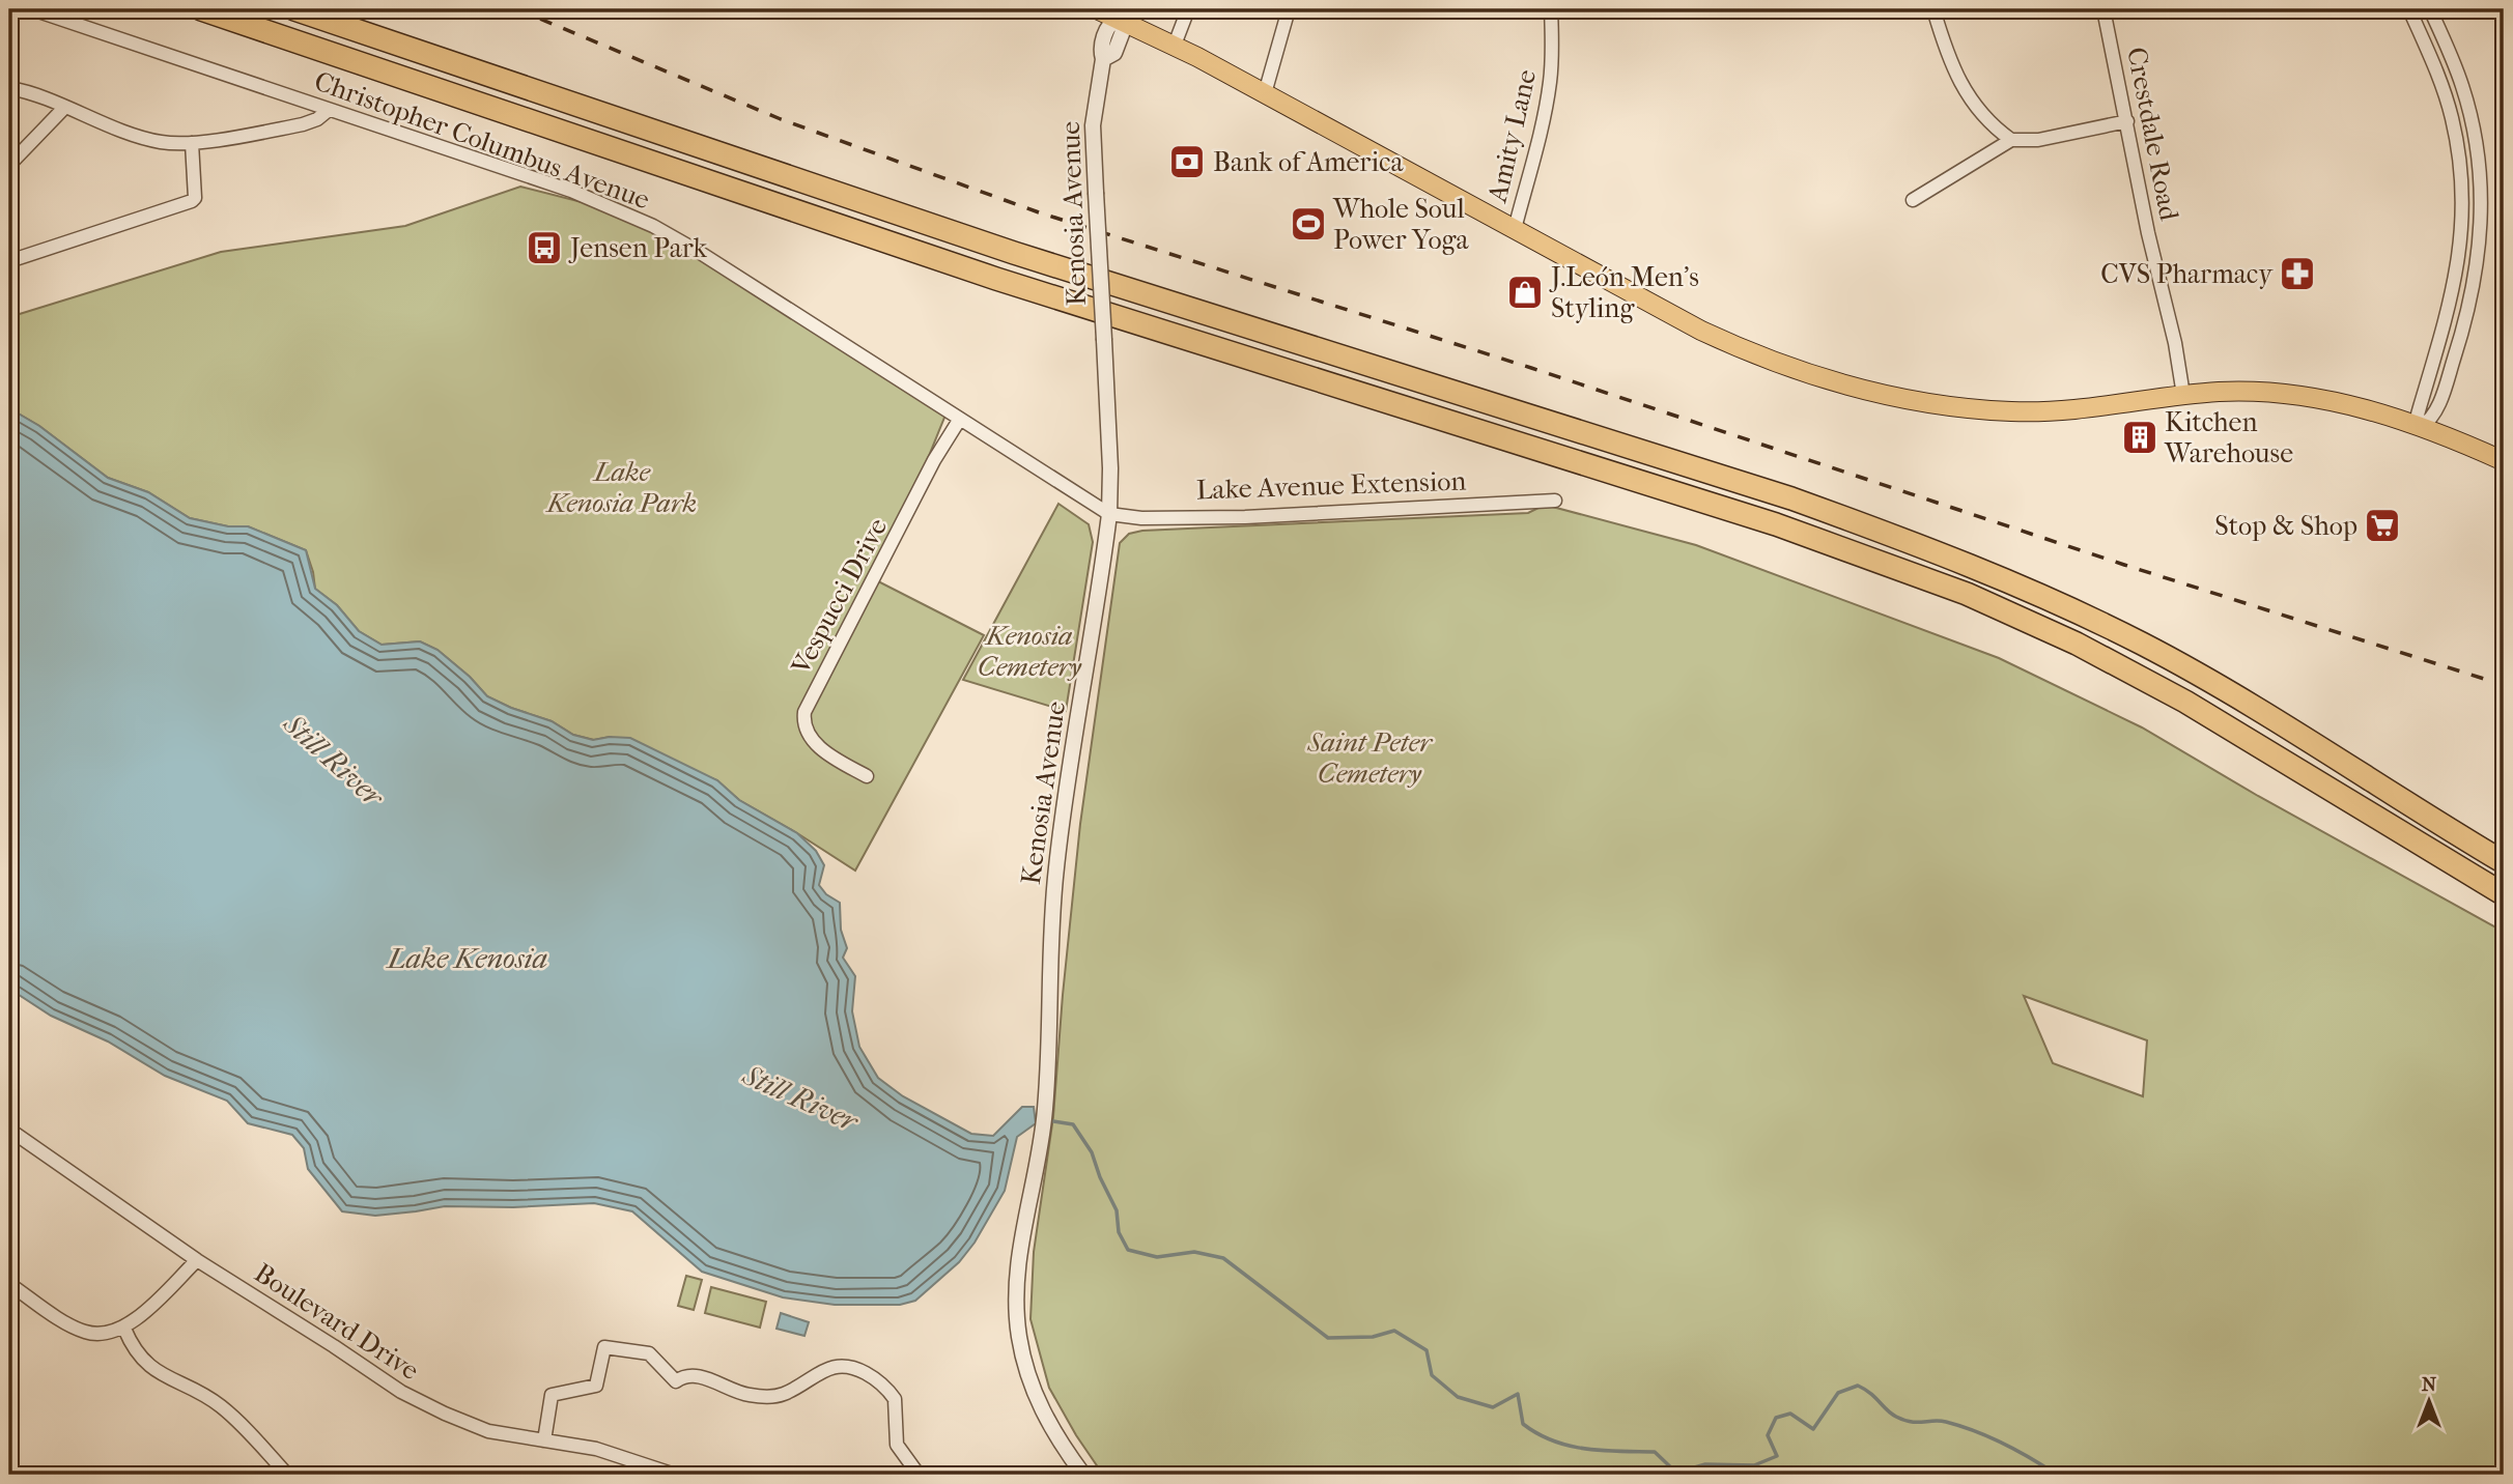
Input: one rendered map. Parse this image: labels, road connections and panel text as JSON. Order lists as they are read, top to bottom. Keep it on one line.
{"streets":{"street":["Crestdale Road","Amity Lane","Christopher Columbus Avenue","Kenosia Avenue","Lake Avenue Extension","Vespucci Drive","Boulevard Drive"]},"crossings":[["Christopher Columbus Avenue","Kenosia Avenue"],["Christopher Columbus Avenue","Lake Avenue Extension"],["Christopher Columbus Avenue","Vespucci Drive"],["Kenosia Avenue","Lake Avenue Extension"]],"water":["Still River","Lake Kenosia"],"parks":["Lake Kenosia Park","Kenosia Cemetery","Saint Peter Cemetery"],"places":{"bank":["Bank of America"],"sports":["Whole Soul Power Yoga"],"bus stop":["Jensen Park"],"pharmacy":["CVS Pharmacy"],"shop":["J.León Men's Styling"],"building":["Kitchen Warehouse"],"supermarket":["Stop & Shop"]},"north":"top"}
